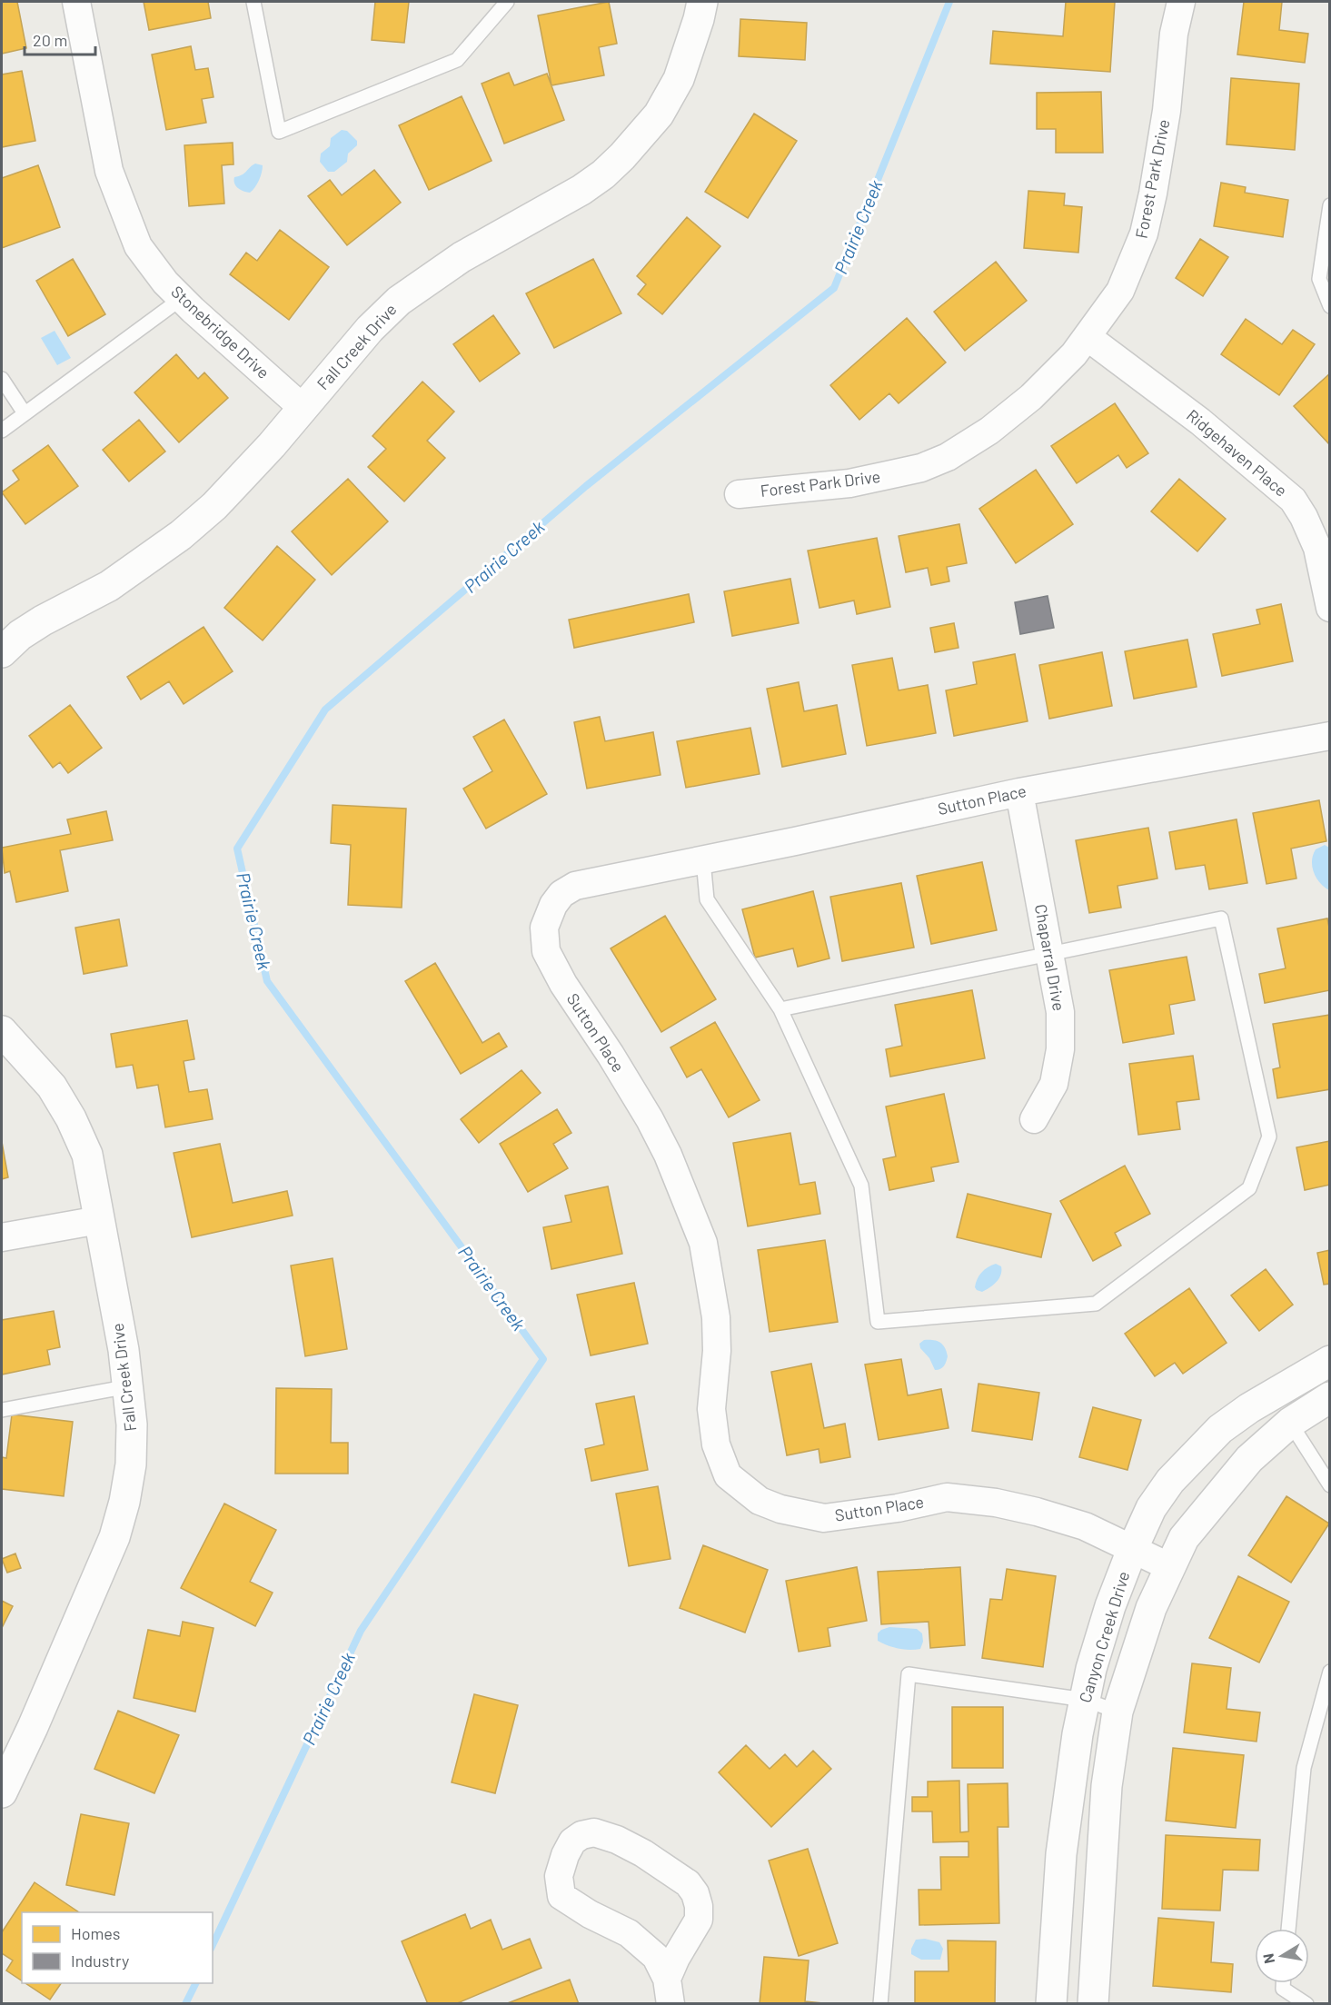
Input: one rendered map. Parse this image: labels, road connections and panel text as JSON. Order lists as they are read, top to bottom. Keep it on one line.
{"streets":{"street":["Forest Park Drive","Stonebridge Drive","Fall Creek Drive","Ridgehaven Place","Sutton Place","Chaparral Drive","Canyon Creek Drive"]},"crossings":[["Forest Park Drive","Ridgehaven Place"],["Stonebridge Drive","Fall Creek Drive"],["Sutton Place","Chaparral Drive"],["Sutton Place","Canyon Creek Drive"]],"water":["Prairie Creek"],"legend":["Homes","Industry"],"scale_bar":"20 m","north":"left"}
